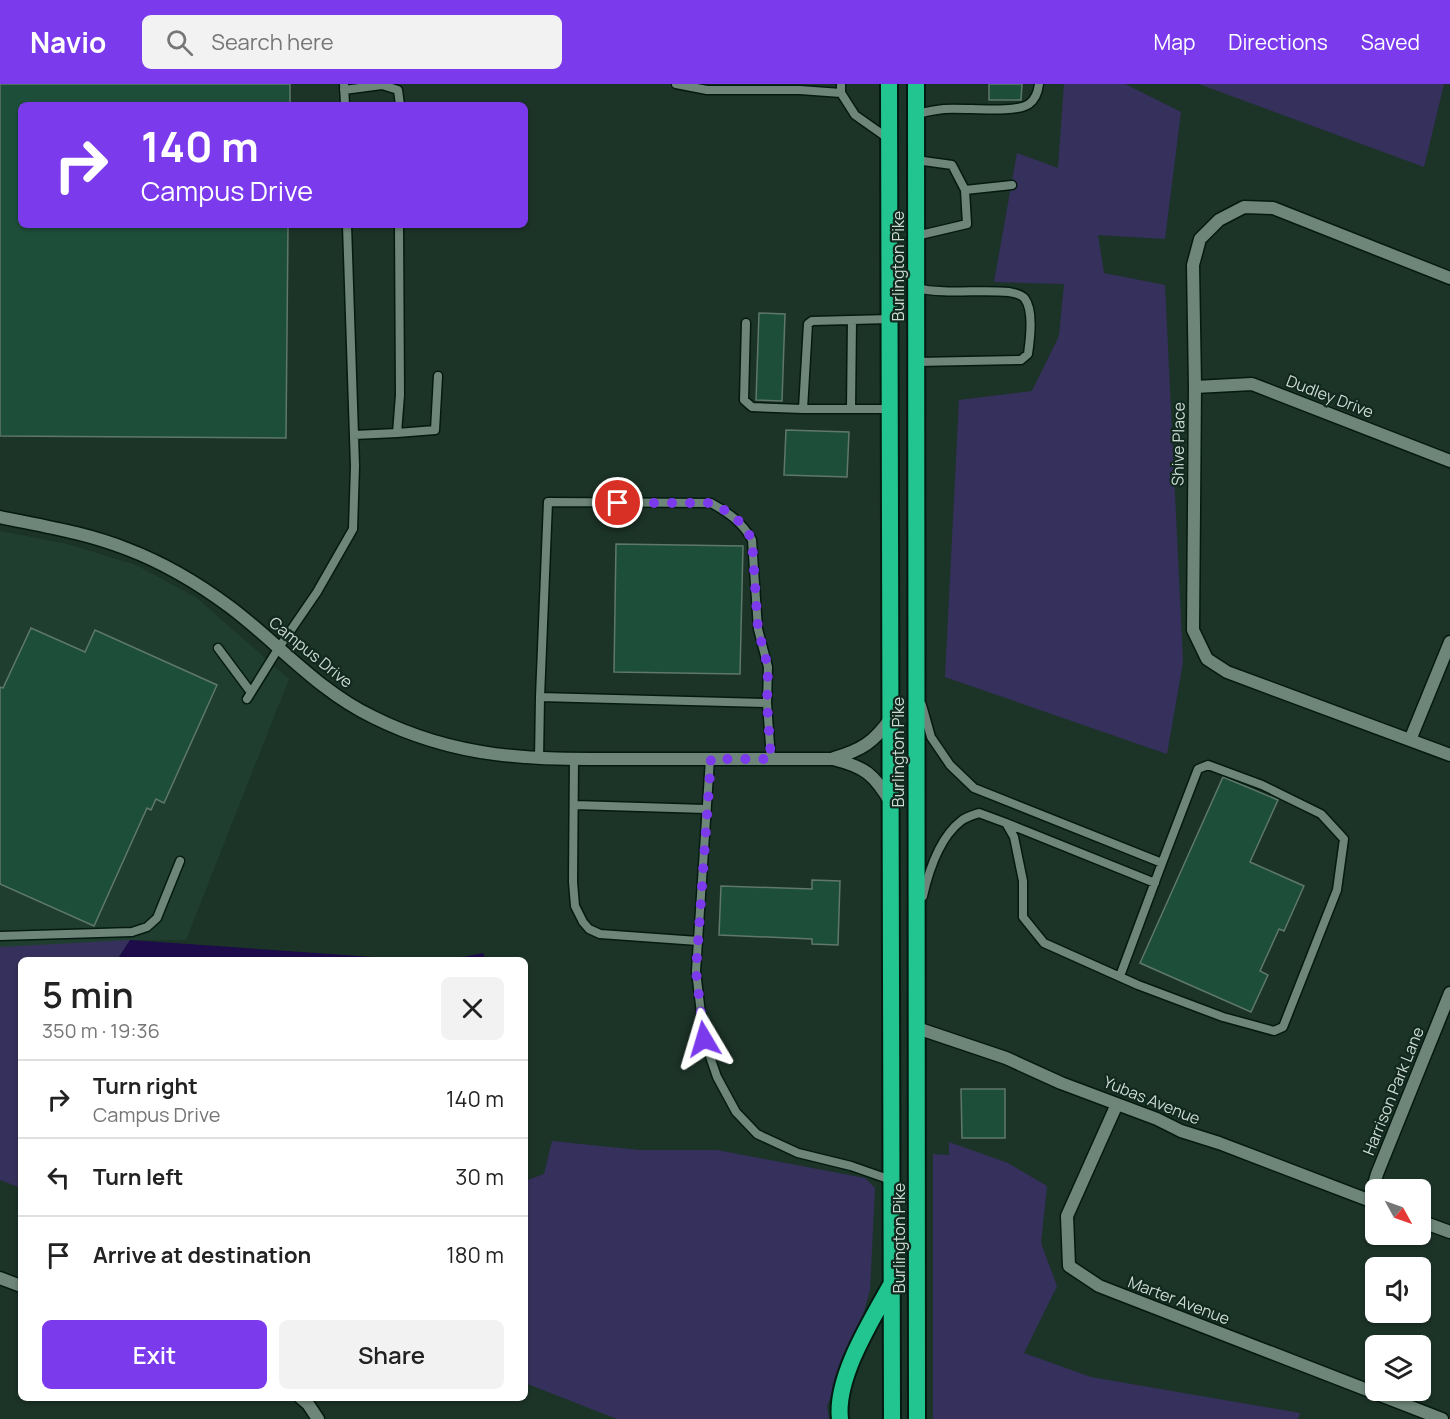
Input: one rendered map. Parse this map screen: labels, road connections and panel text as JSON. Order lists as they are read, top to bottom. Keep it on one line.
{"streets":{"highway":["Burlington Pike"],"street":["Dudley Drive","Shive Place","Campus Drive","Harrison Park Lane","Yubas Avenue","Marter Avenue"]},"crossings":[["Burlington Pike","Campus Drive"],["Burlington Pike","Yubas Avenue"],["Dudley Drive","Shive Place"],["Yubas Avenue","Marter Avenue"]],"north":"bottom right","page":{"header":"Navio","search":"Search here","nav":["Map","Directions","Saved"],"turn":["140 m","Campus Drive"],"heading":["5 min","350 m · 19:36"],"list":[{"name":"Turn right","note":"Campus Drive","value":"140 m"},{"name":"Turn left","value":"30 m"},{"name":"Arrive at destination","value":"180 m"}],"buttons":["Exit","Share"]}}
